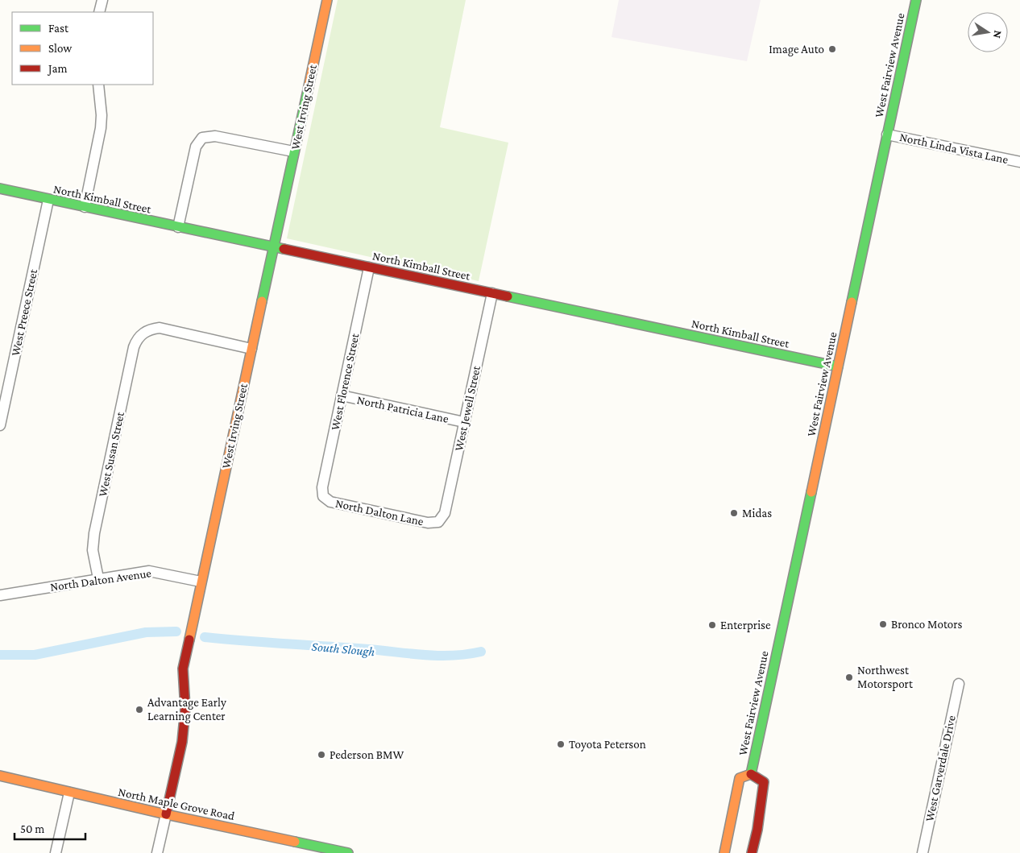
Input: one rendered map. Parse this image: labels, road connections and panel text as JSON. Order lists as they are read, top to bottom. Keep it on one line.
{"streets":{"street":["West Fairview Avenue","West Irving Street","North Linda Vista Lane","North Kimball Street","West Preece Street","West Florence Street","West Jewell Street","North Patricia Lane","West Susan Street","North Dalton Lane","North Dalton Avenue","West Garverdale Drive","North Maple Grove Road"]},"crossings":[["West Fairview Avenue","North Linda Vista Lane"],["West Fairview Avenue","North Kimball Street"],["West Irving Street","North Kimball Street"],["West Irving Street","West Susan Street"],["West Irving Street","North Dalton Avenue"],["West Irving Street","North Maple Grove Road"],["North Kimball Street","West Preece Street"],["North Kimball Street","West Florence Street"],["North Kimball Street","West Jewell Street"],["West Florence Street","North Patricia Lane"],["West Florence Street","North Dalton Lane"],["West Jewell Street","North Patricia Lane"],["West Jewell Street","North Dalton Lane"],["West Susan Street","North Dalton Avenue"]],"water":["South Slough"],"places":["Image Auto","Midas","Bronco Motors","Enterprise","Northwest Motorsport","Advantage Early Learning Center","Toyota Peterson","Pederson BMW"],"legend":["Fast","Slow","Jam"],"scale_bar":"50 m","north":"right"}
